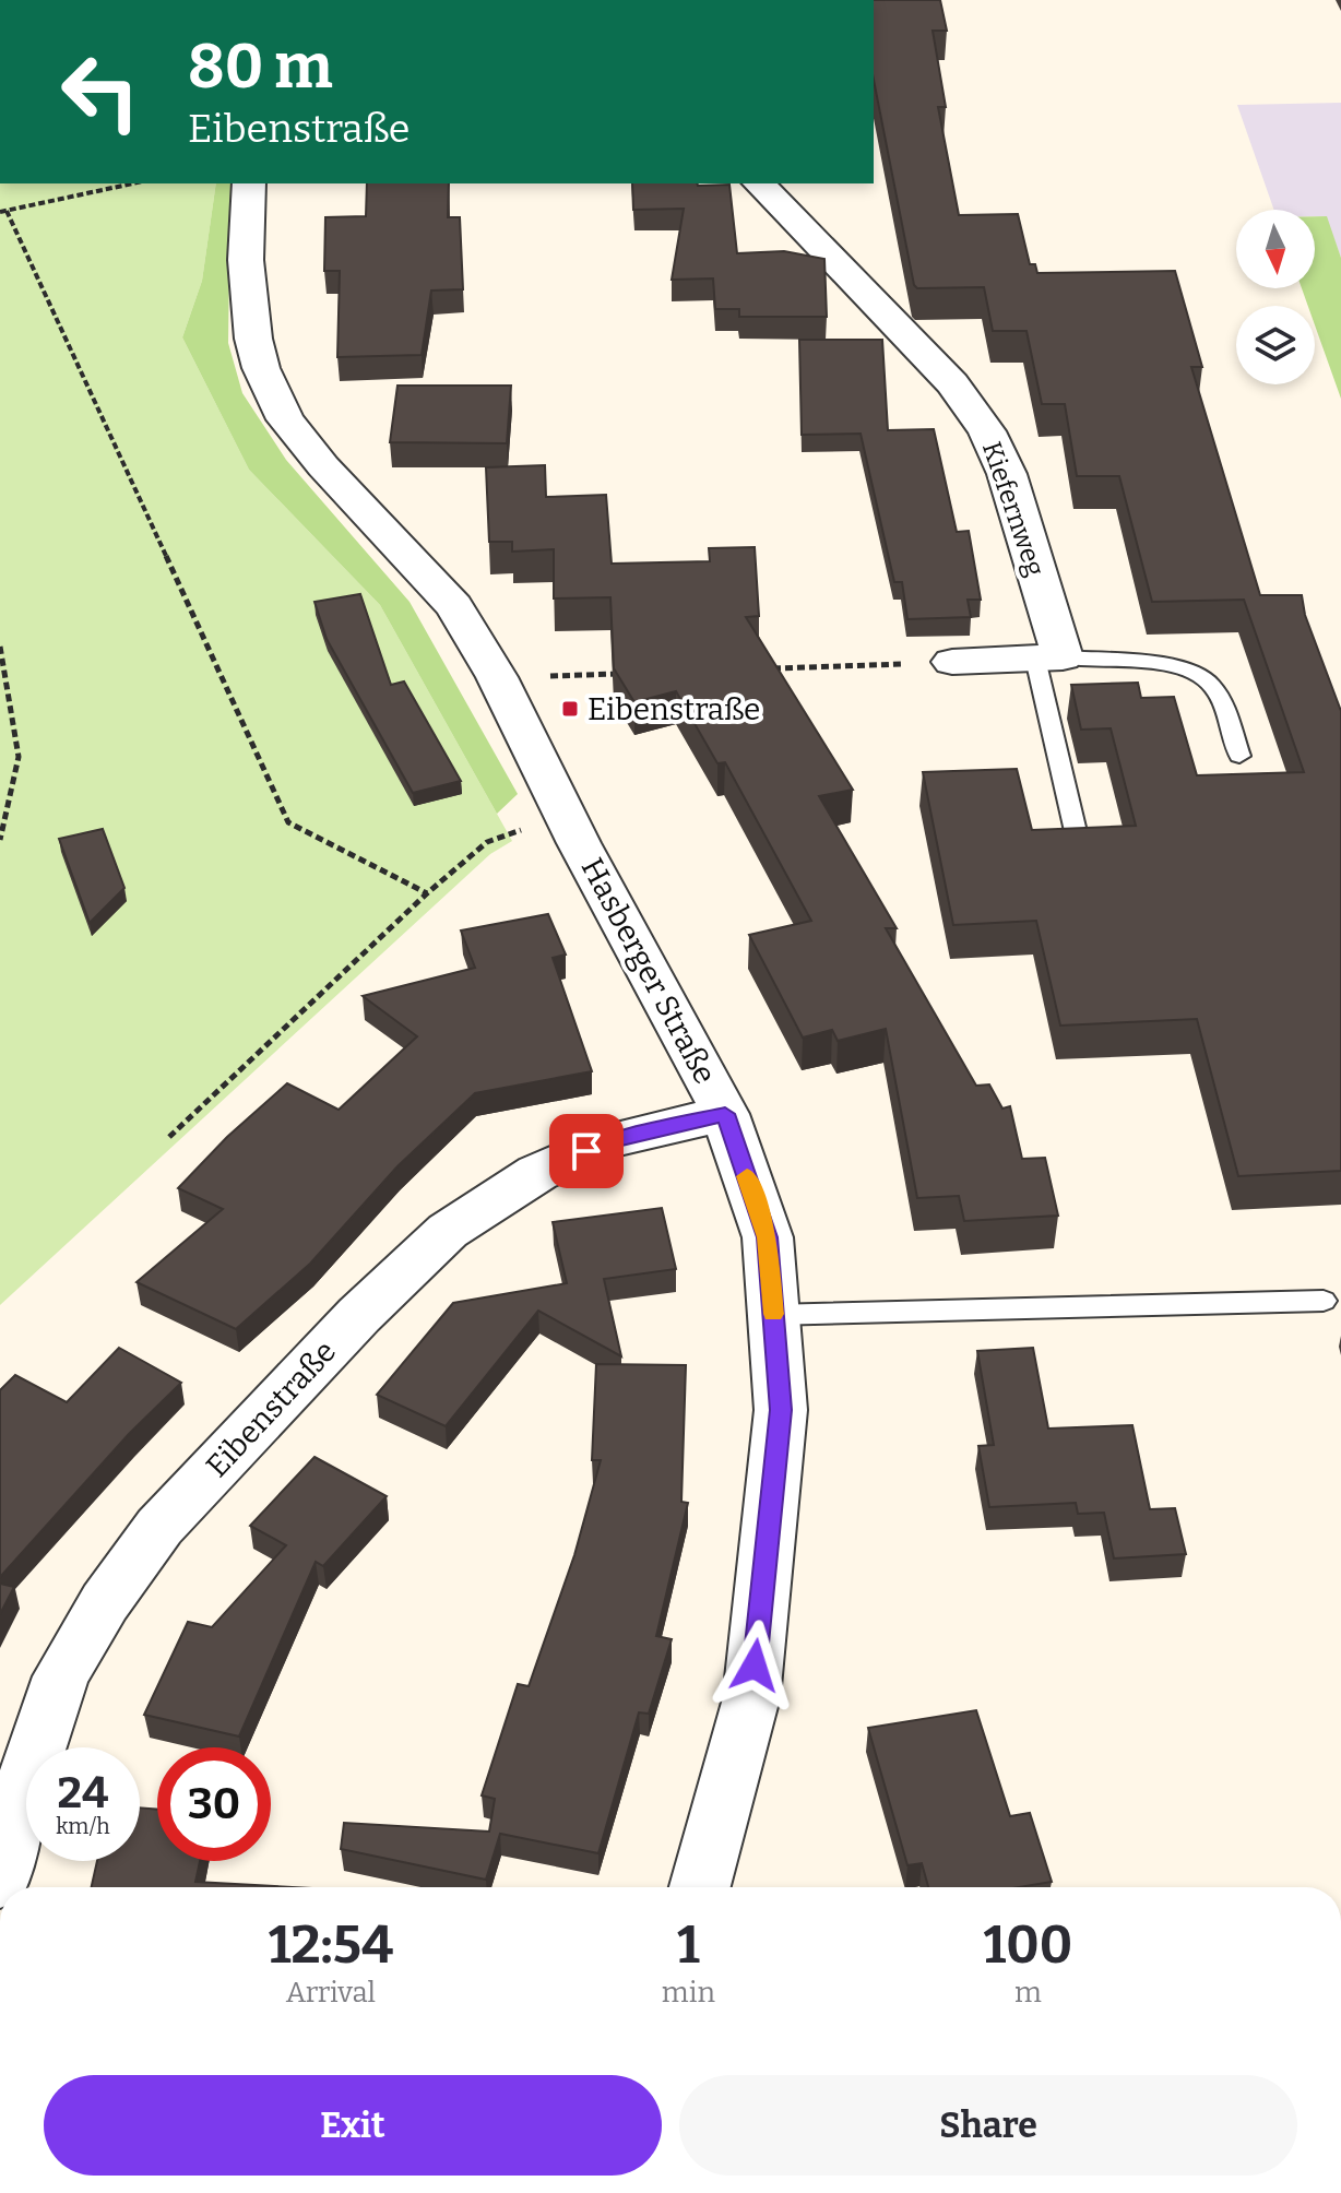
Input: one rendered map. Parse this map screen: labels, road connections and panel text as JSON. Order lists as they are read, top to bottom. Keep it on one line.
{"streets":{"street":["Kiefernweg","Hasberger Straße","Eibenstraße"]},"crossings":[["Hasberger Straße","Eibenstraße"]],"places":{"transit":["Eibenstraße"]},"north":"bottom","page":{"turn":["80 m","Eibenstraße"],"speed":"24 km/h","limit":"30","eta":["12:54","Arrival","1","min","100","m"],"buttons":["Exit","Share"]}}
